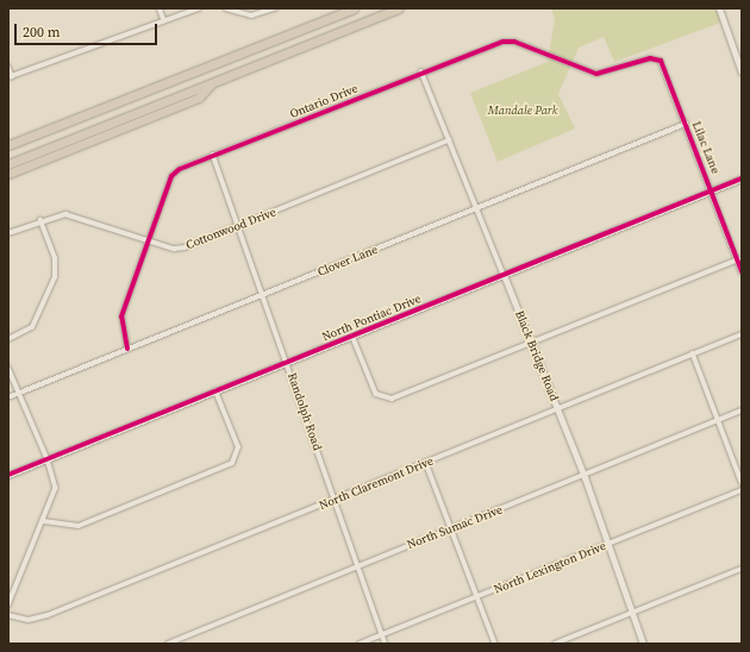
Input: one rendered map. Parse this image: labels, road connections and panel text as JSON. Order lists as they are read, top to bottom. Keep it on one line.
{"streets":{"street":["Ontario Drive","Lilac Lane","Cottonwood Drive","Clover Lane","North Pontiac Drive","Black Bridge Road","Randolph Road","North Claremont Drive","North Sumac Drive","North Lexington Drive"]},"crossings":[["Ontario Drive","Lilac Lane"],["Ontario Drive","Cottonwood Drive"],["Ontario Drive","Clover Lane"],["Ontario Drive","Black Bridge Road"],["Ontario Drive","Randolph Road"],["Lilac Lane","Clover Lane"],["Lilac Lane","North Pontiac Drive"],["Cottonwood Drive","Black Bridge Road"],["Cottonwood Drive","Randolph Road"],["Clover Lane","Black Bridge Road"],["Clover Lane","Randolph Road"],["North Pontiac Drive","Black Bridge Road"],["North Pontiac Drive","Randolph Road"],["Black Bridge Road","North Claremont Drive"],["Black Bridge Road","North Sumac Drive"],["Black Bridge Road","North Lexington Drive"],["Randolph Road","North Claremont Drive"],["Randolph Road","North Sumac Drive"],["Randolph Road","North Lexington Drive"]],"parks":["Mandale Park"],"scale_bar":"200 m"}
